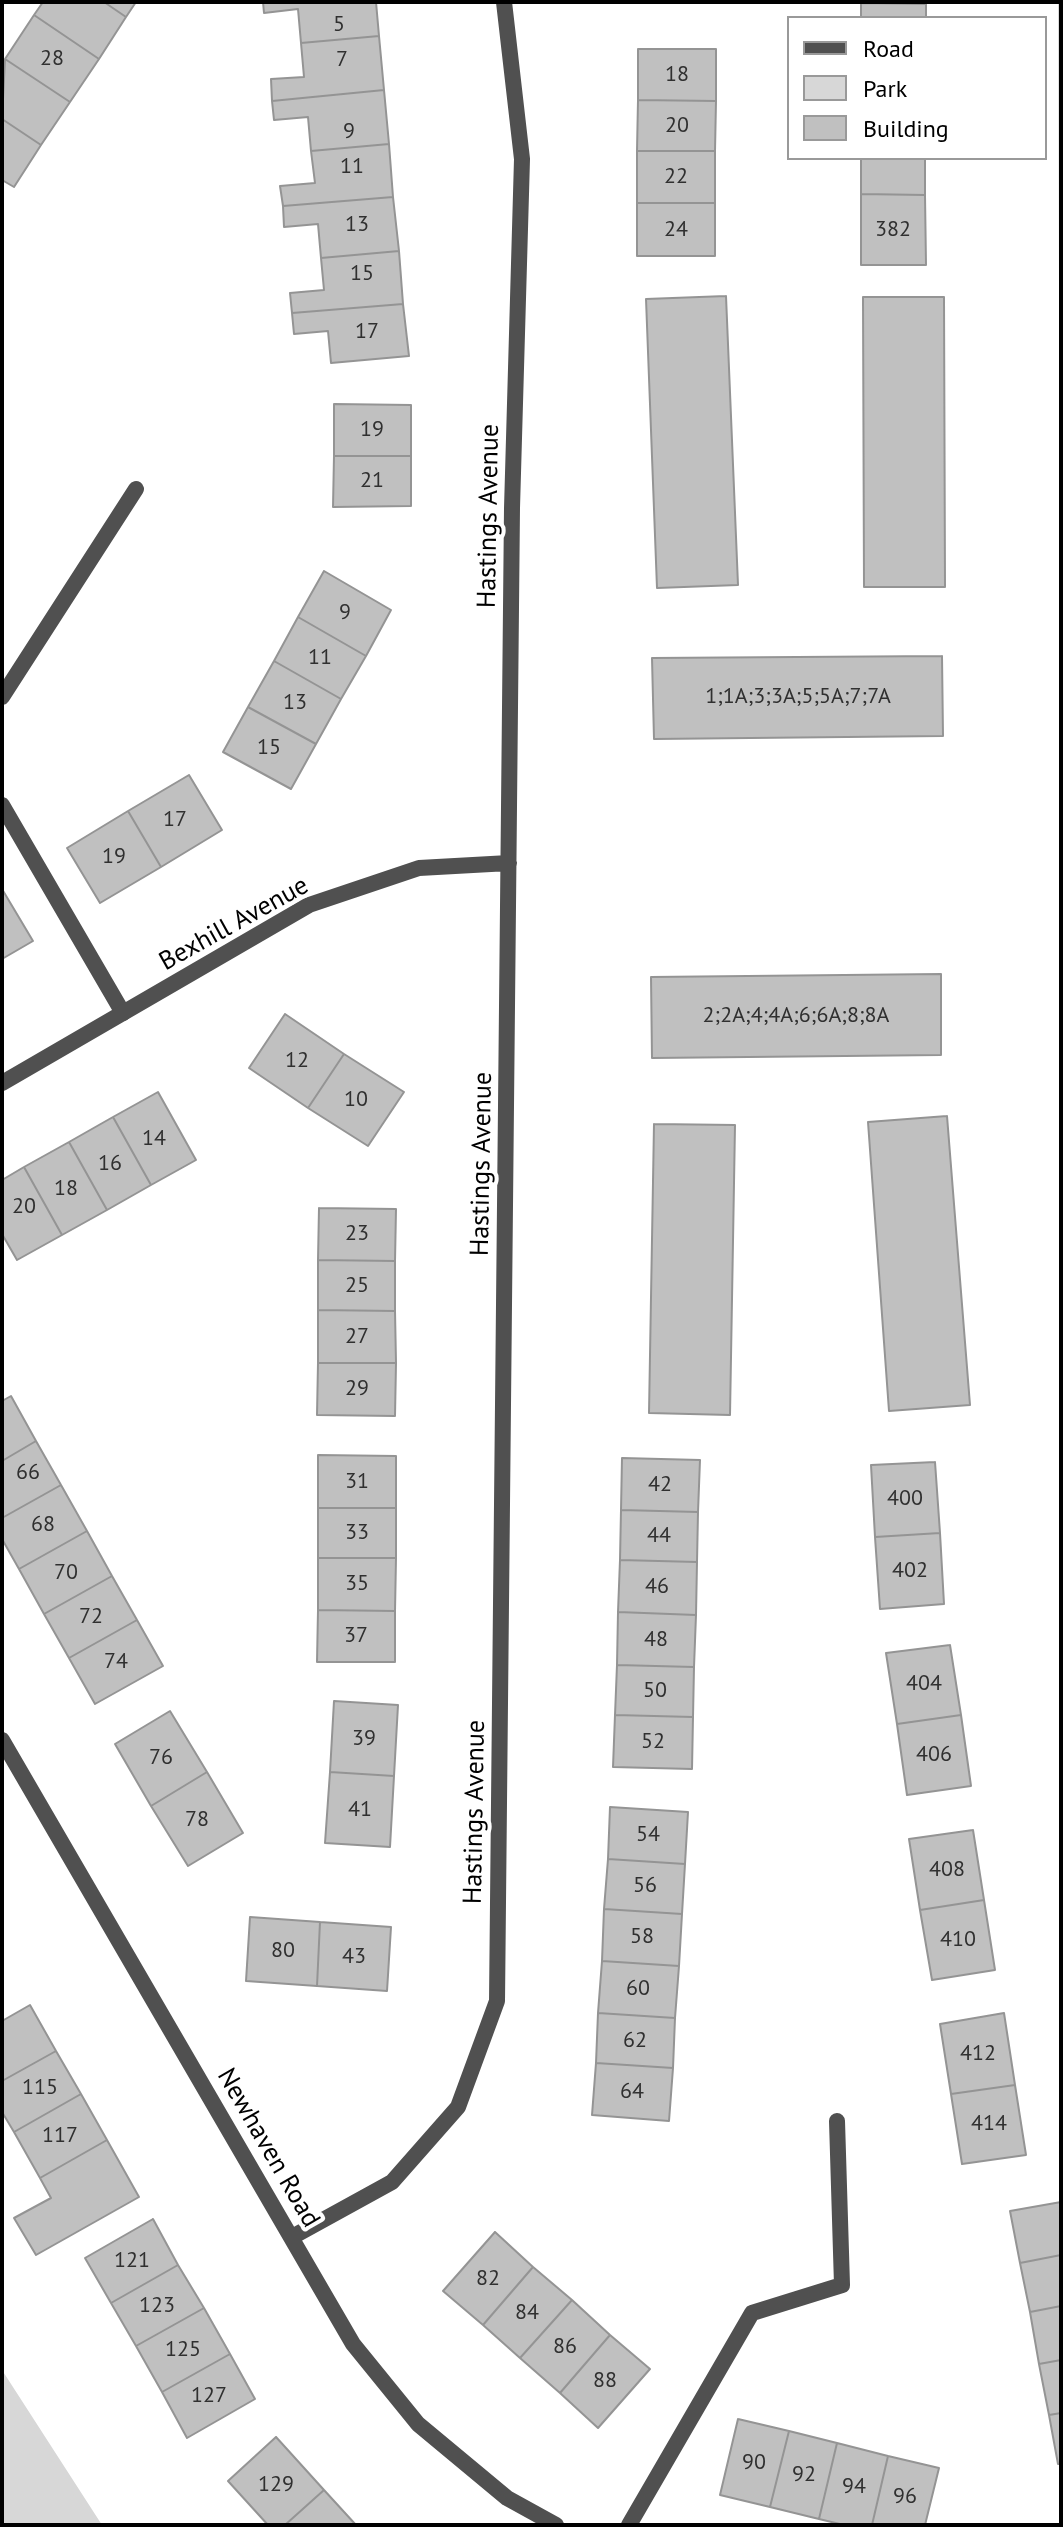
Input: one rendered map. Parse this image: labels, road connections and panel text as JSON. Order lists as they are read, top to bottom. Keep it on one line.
{"streets":{"street":["Hastings Avenue","Bexhill Avenue","Newhaven Road"]},"crossings":[["Hastings Avenue","Bexhill Avenue"],["Hastings Avenue","Newhaven Road"]],"house_numbers":["5","28","7","18","20","9","11","22","13","24","382","15","17","19","21","9","11","1;1A;3;3A;5;5A;7;7A","13","15","17","19","2;2A;4;4A;6;6A;8;8A","12","10","14","16","18","20","23","25","27","29","66","31","42","400","68","33","44","402","70","35","46","72","37","48","74","404","50","39","52","406","76","41","78","54","408","56","58","410","80","43","60","62","412","115","64","414","117","121","82","123","84","86","125","88","127","90","92","129","94","96"],"legend":["Road","Park","Building"]}
